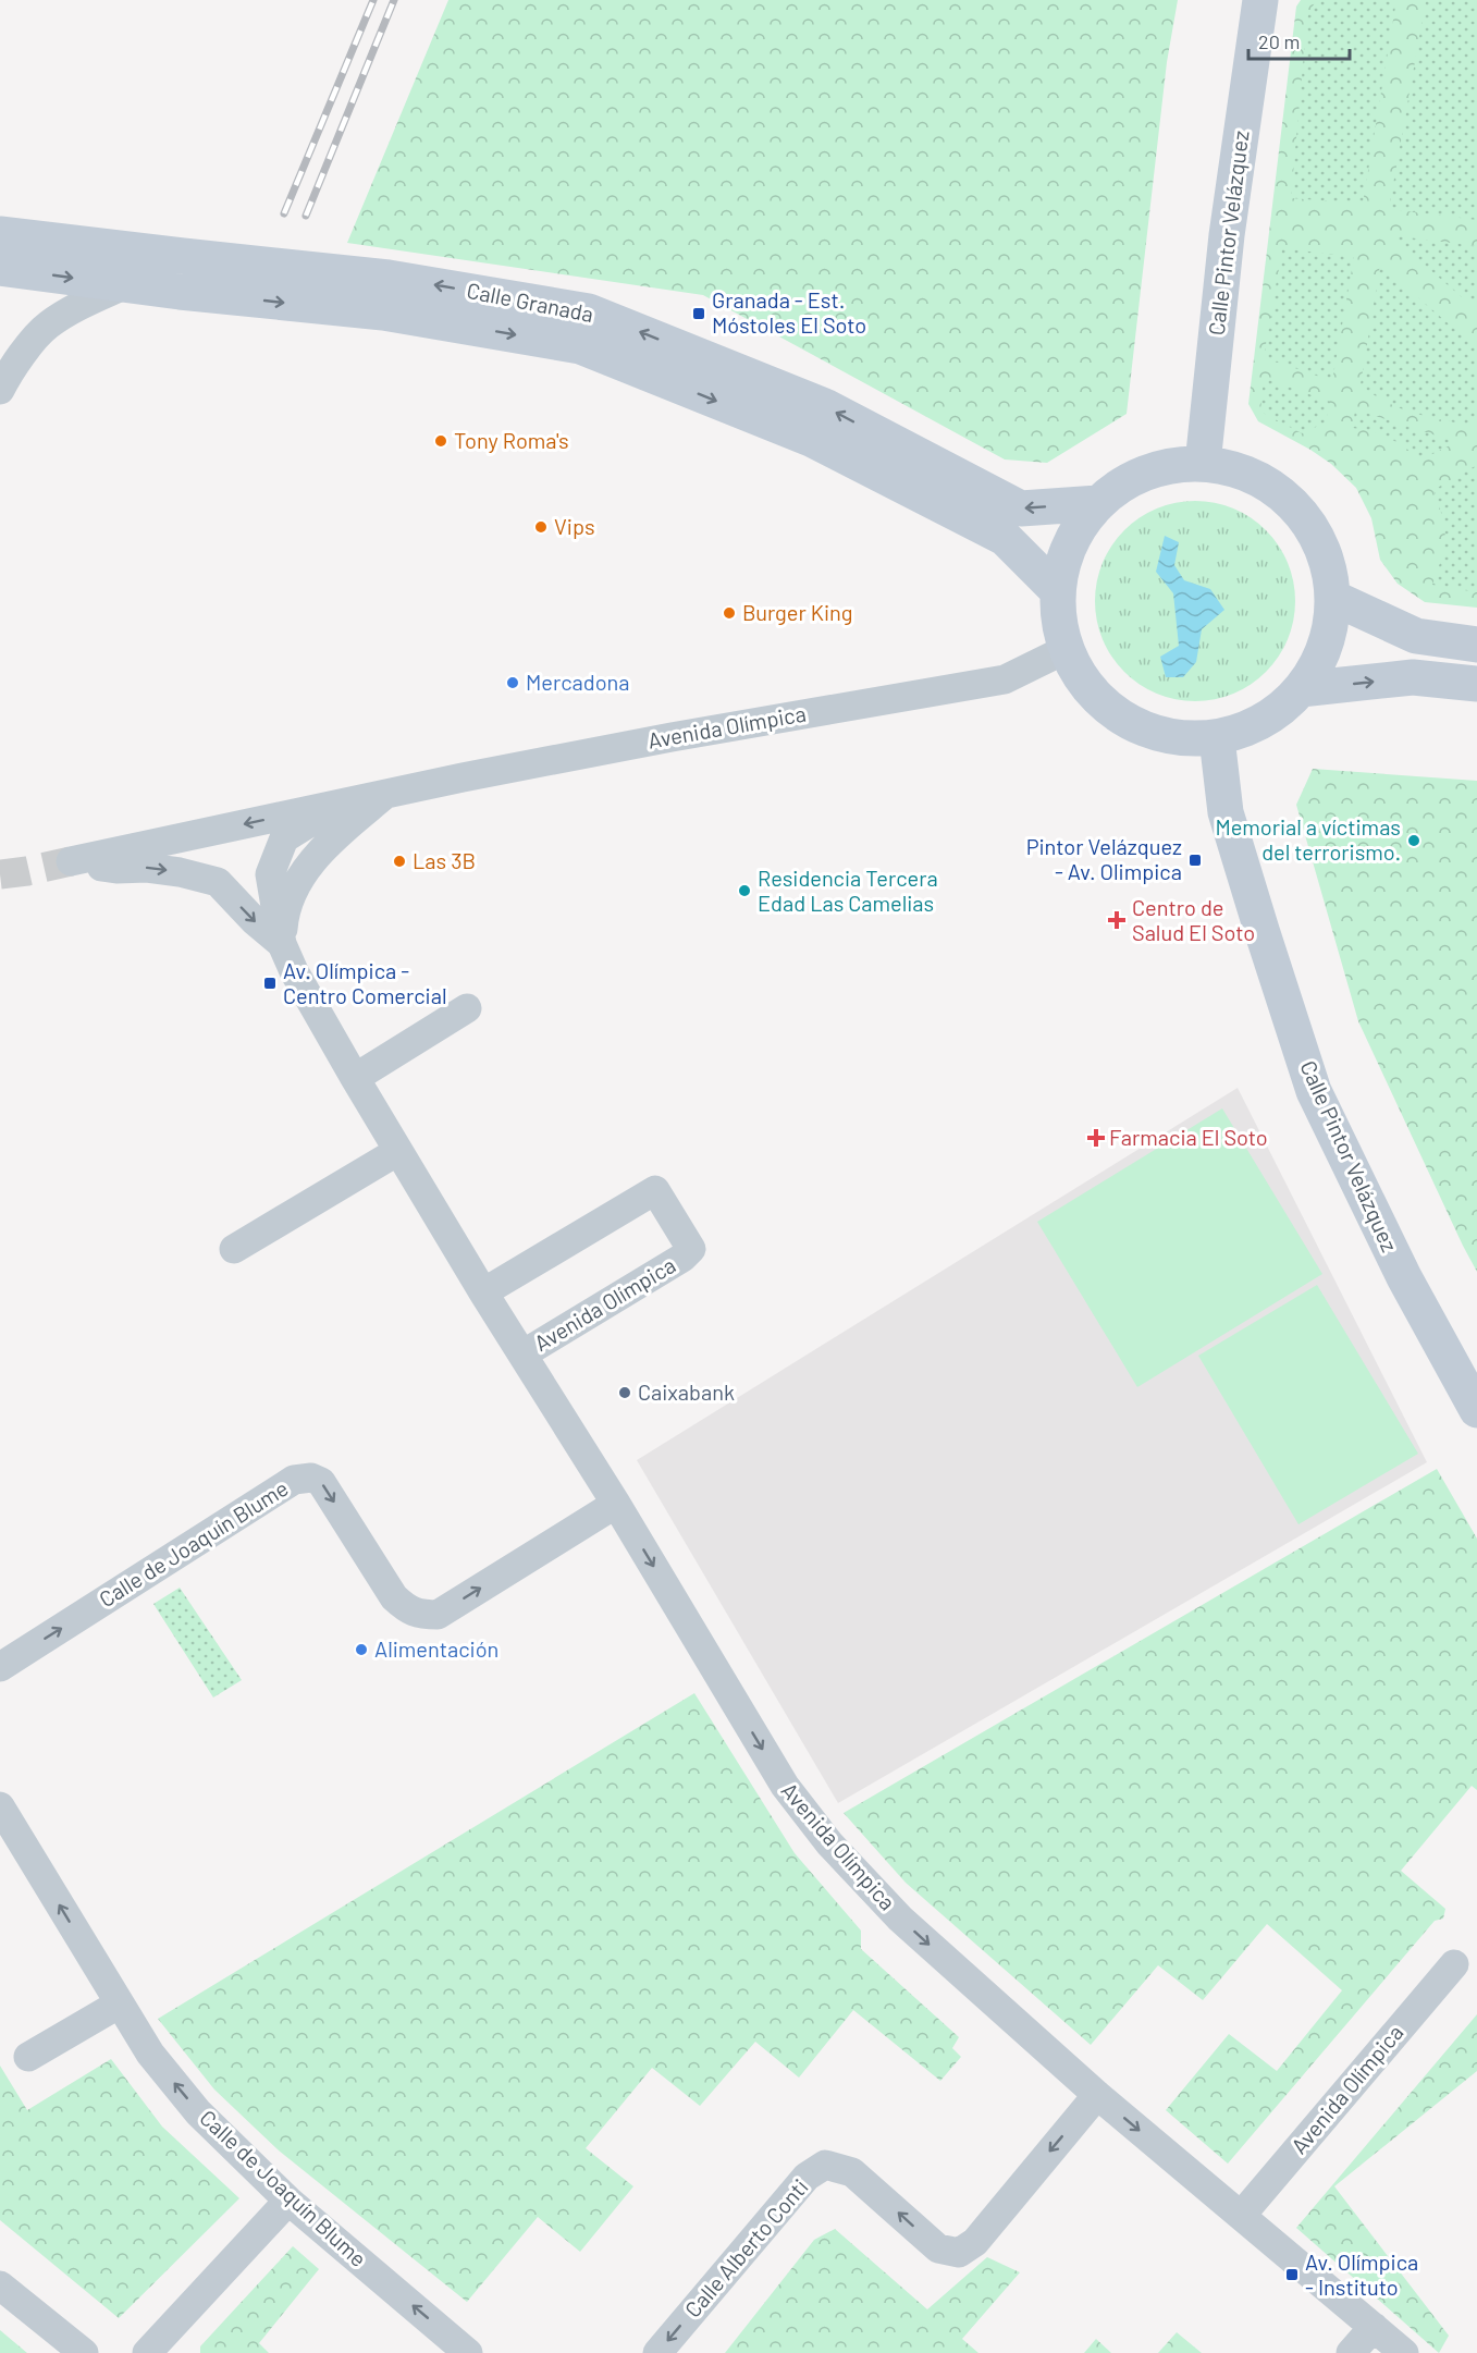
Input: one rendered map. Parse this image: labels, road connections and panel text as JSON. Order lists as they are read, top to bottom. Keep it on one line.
{"streets":{"street":["Calle Pintor Velázquez","Calle Granada","Avenida Olímpica","Calle de Joaquín Blume","Calle Alberto Conti"]},"crossings":[["Avenida Olímpica","Calle de Joaquín Blume"],["Avenida Olímpica","Calle Alberto Conti"]],"one_way":["Calle Alberto Conti"],"places":{"transit":["Granada - Est. Móstoles El Soto","Pintor Velázquez - Av. Olimpica","Av. Olímpica - Centro Comercial","Av. Olímpica - Instituto"],"other":["Tony Roma's","Vips","Burger King","Mercadona","Memorial a víctimas del terrorismo.","Las 3B","Residencia Tercera Edad Las Camelias","Caixabank","Alimentación"],"health":["Centro de Salud El Soto","Farmacia El Soto"]},"scale_bar":"20 m"}
